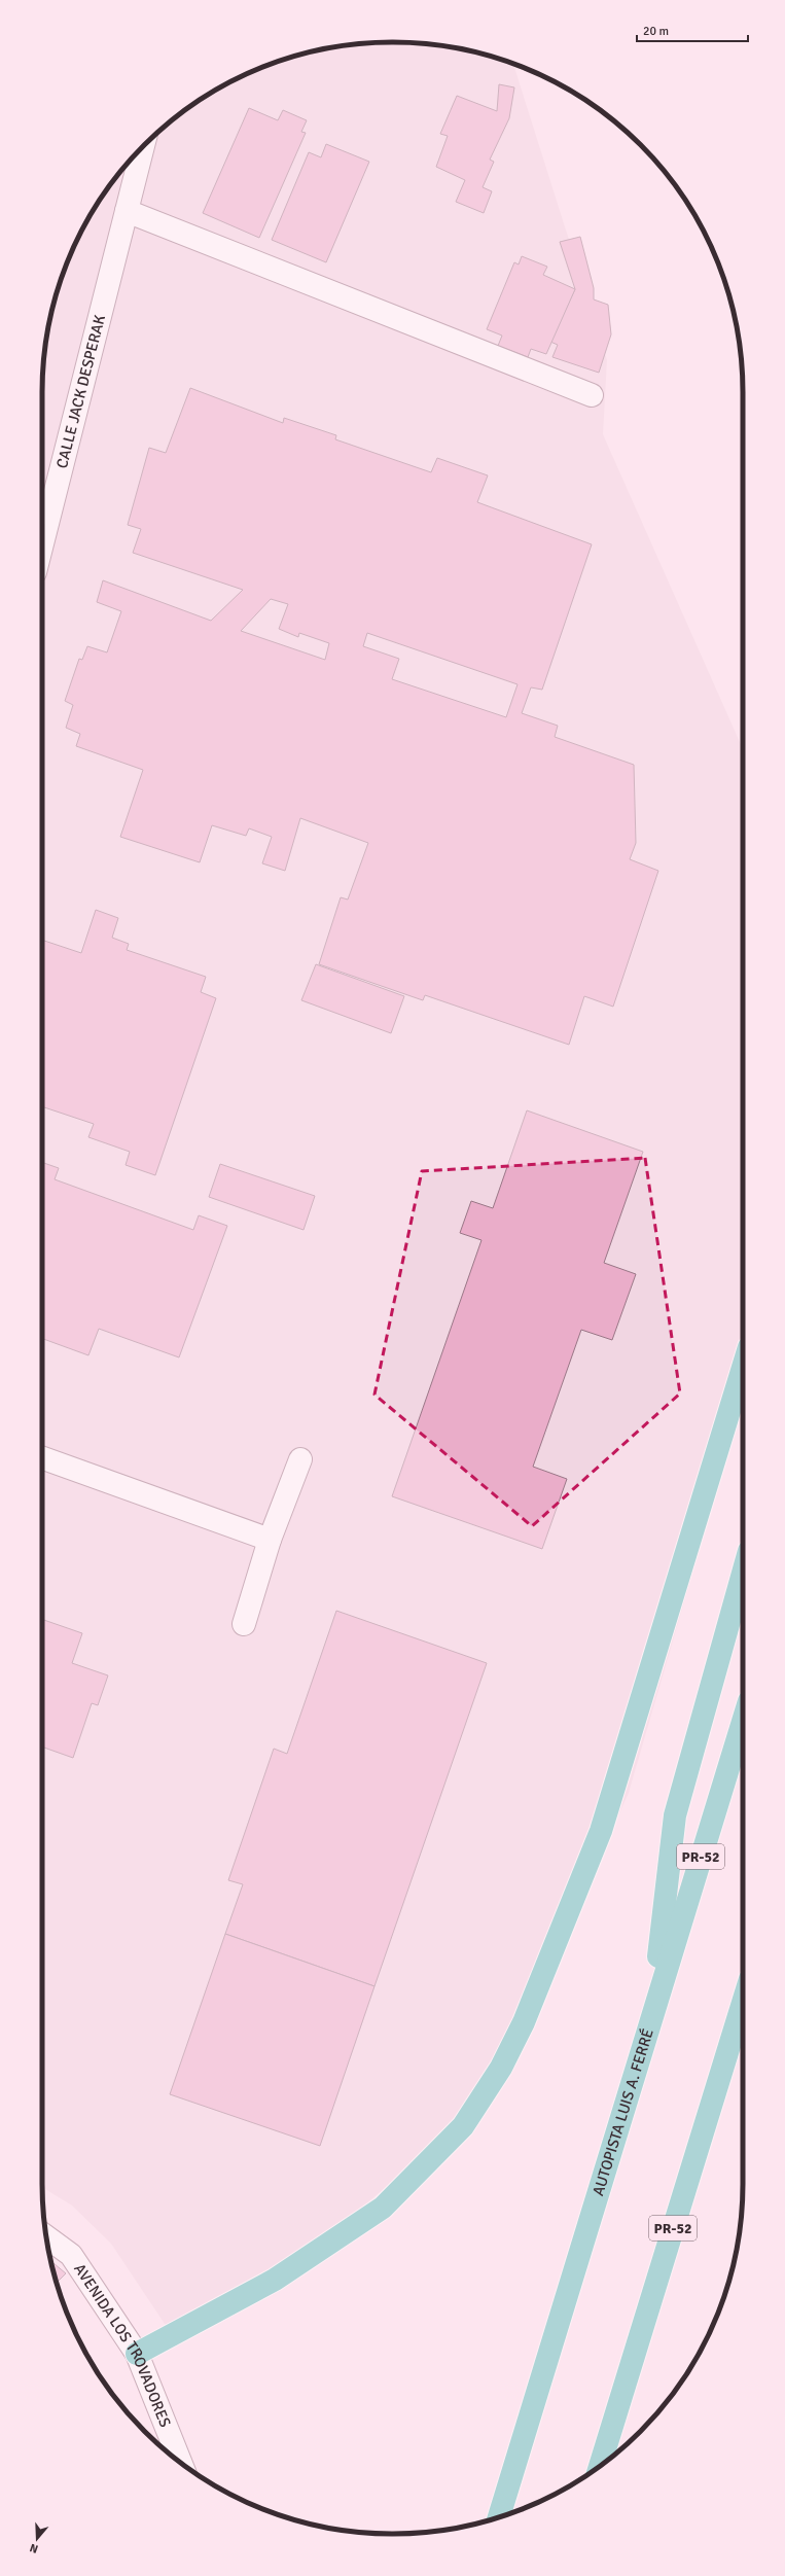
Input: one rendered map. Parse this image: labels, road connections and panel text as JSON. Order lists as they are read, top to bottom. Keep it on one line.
{"streets":{"highway":["PR-52","AUTOPISTA LUIS A. FERRÉ"],"street":["CALLE JACK DESPERAK","AVENIDA LOS TROVADORES"]},"scale_bar":"20 m","north":"bottom"}
